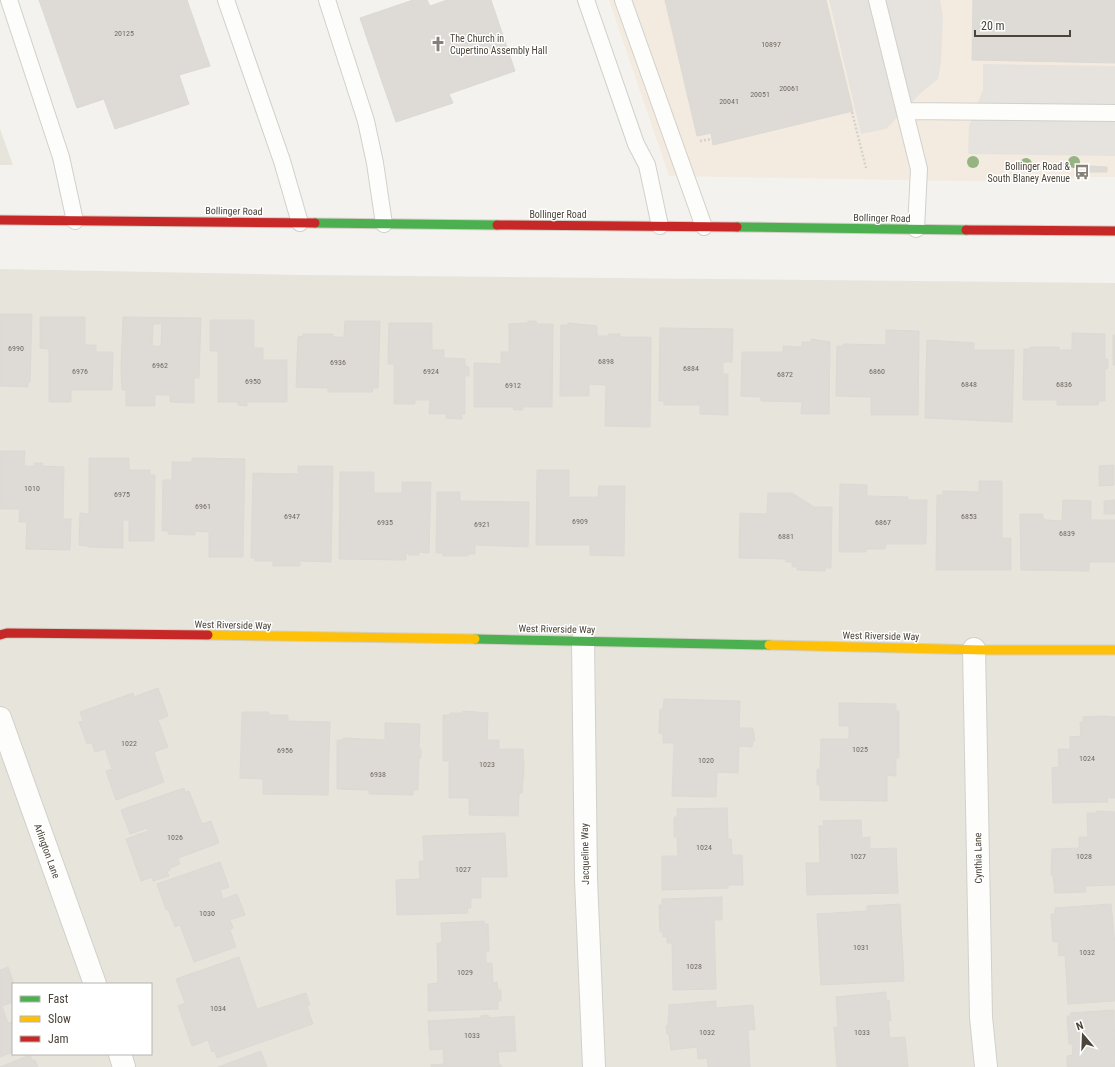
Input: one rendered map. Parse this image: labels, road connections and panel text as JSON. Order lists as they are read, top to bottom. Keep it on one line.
{"streets":{"main road":["Bollinger Road","West Riverside Way"],"street":["Arlington Lane","Jacqueline Way","Cynthia Lane"]},"crossings":[["West Riverside Way","Jacqueline Way"],["West Riverside Way","Cynthia Lane"]],"places":{"church":["The Church in Cupertino Assembly Hall"],"bus stop":["Bollinger Road & South Blaney Avenue"]},"house_numbers":["20125","10897","20061","20051","20041","6990","6898","6936","6962","6884","6976","6924","6860","6872","6950","6848","6836","6912","1010","6975","6961","6947","6853","6909","6935","6867","6921","6839","6881","1022","1025","6956","1024","1020","1023","6938","1026","1024","1027","1028","1027","1030","1031","1032","1028","1029","1034","1032","1033","1033"],"legend":["Fast","Slow","Jam"],"scale_bar":"20 m","north":"top"}
